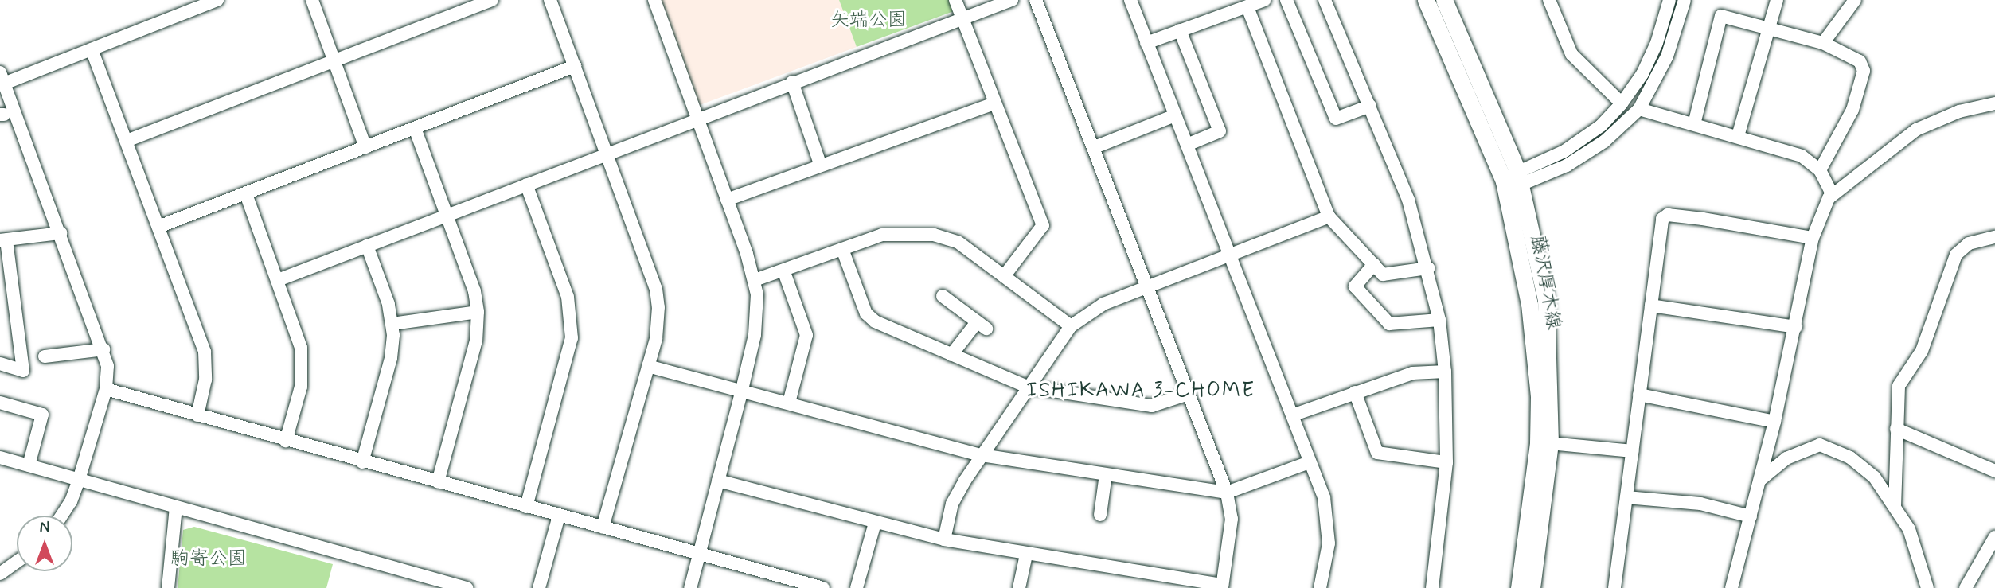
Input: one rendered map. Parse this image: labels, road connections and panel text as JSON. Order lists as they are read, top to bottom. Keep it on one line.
{"streets":{"main road":["藤沢厚木線"]},"districts":["ISHIKAWA 3-CHOME"],"parks":["矢端公園","駒寄公園"],"north":"top"}
